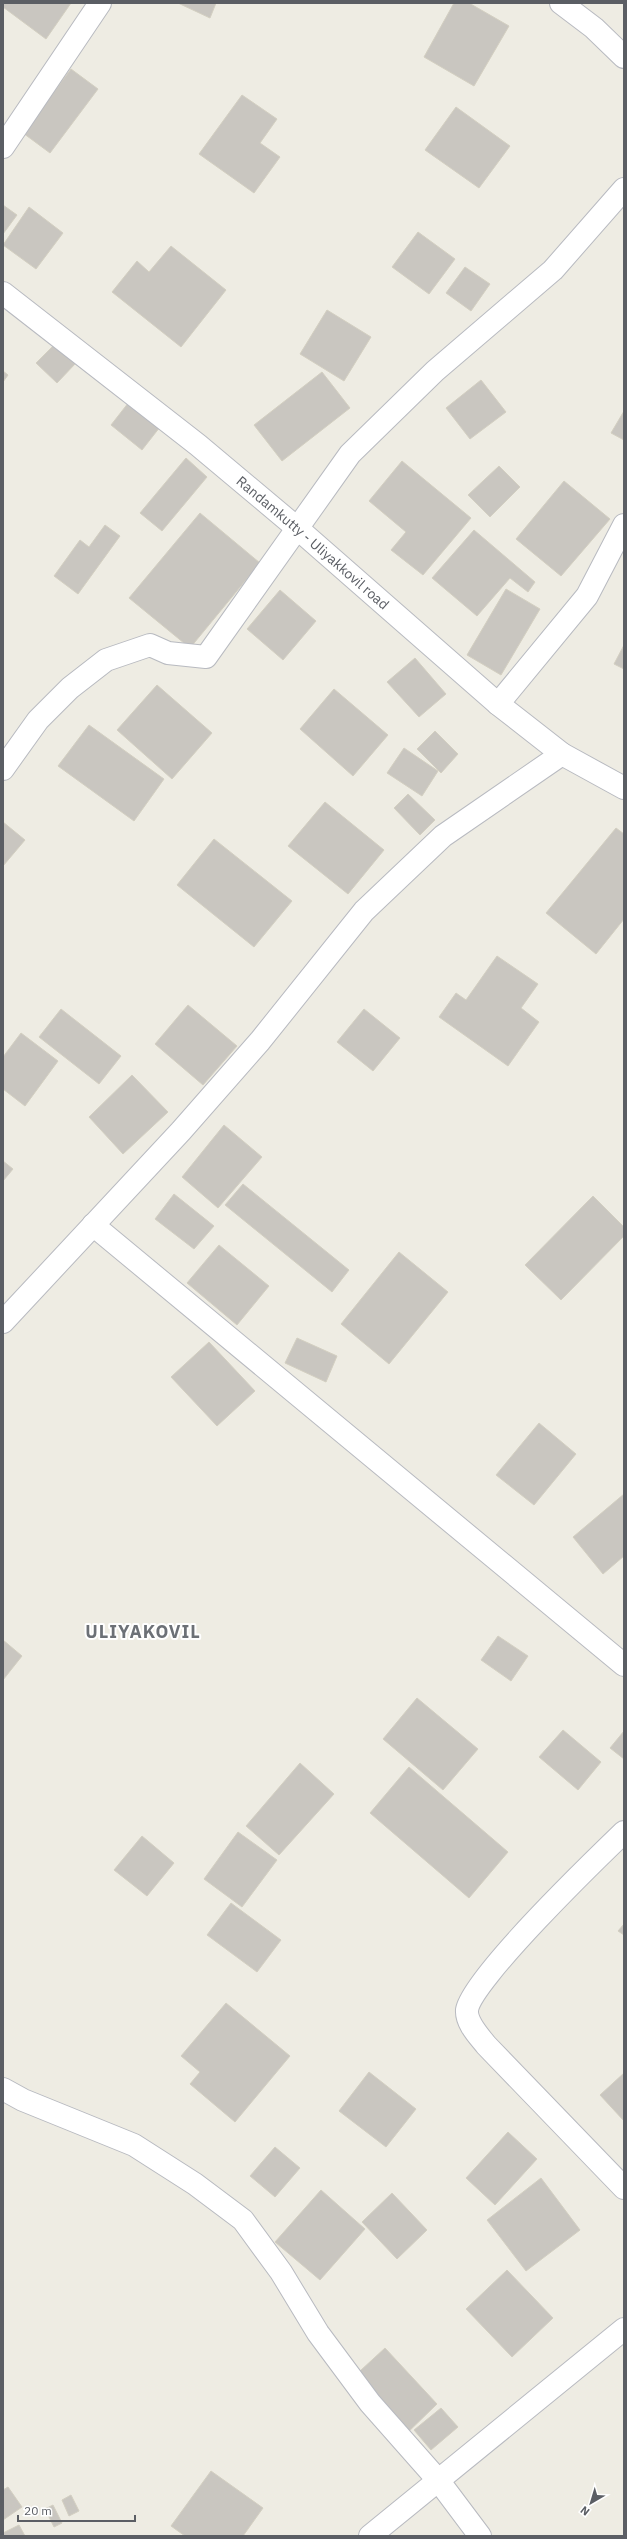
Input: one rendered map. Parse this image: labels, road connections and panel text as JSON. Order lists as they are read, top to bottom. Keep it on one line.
{"streets":{"street":["Randamkutty - Uliyakkovil road"]},"districts":["ULIYAKOVIL"],"scale_bar":"20 m","north":"bottom left"}
